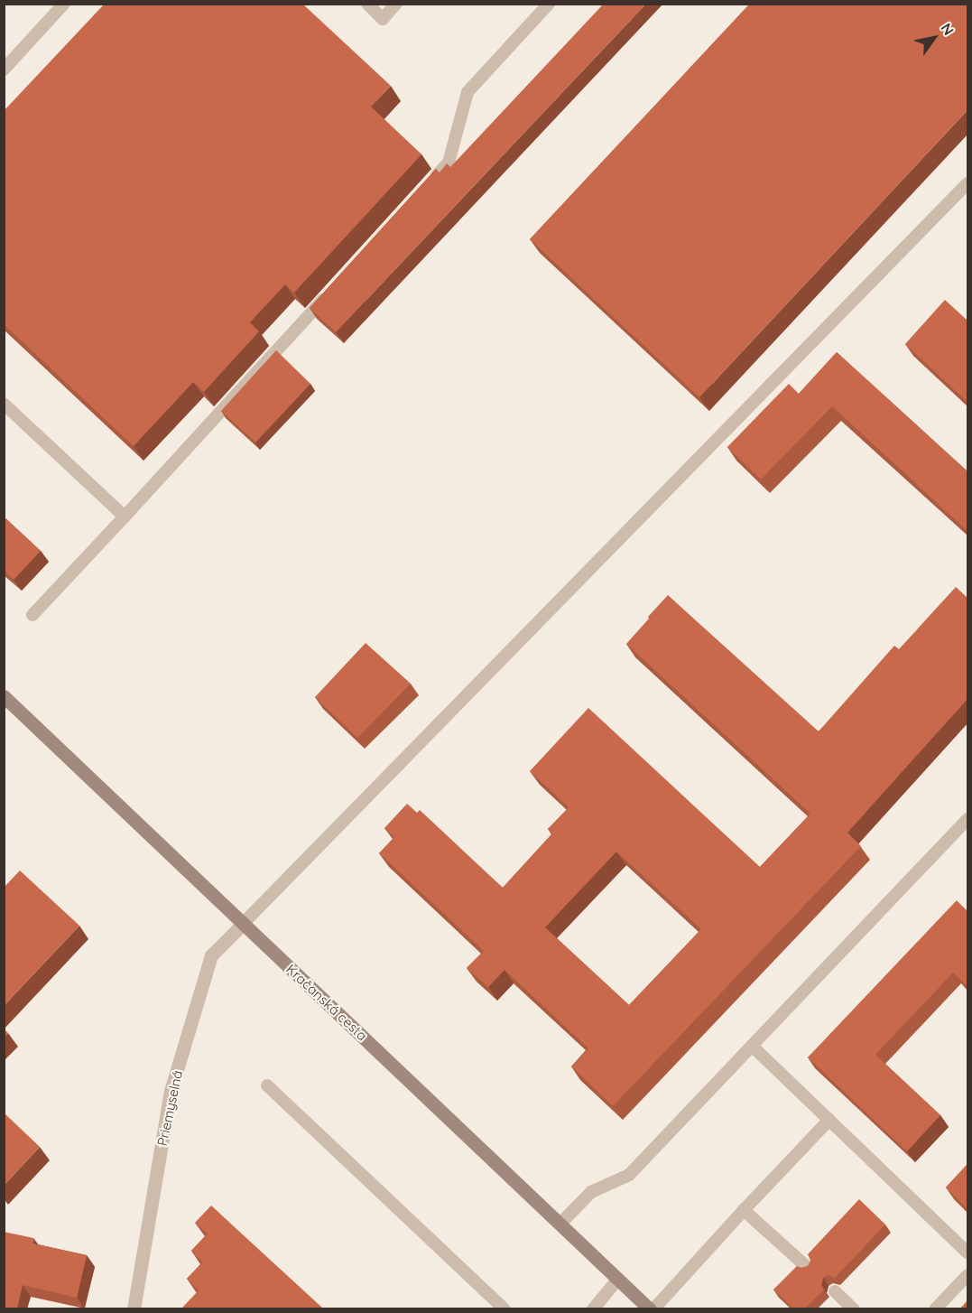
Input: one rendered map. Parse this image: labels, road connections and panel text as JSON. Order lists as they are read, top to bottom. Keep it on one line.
{"streets":{"street":["Kračanská cesta","Priemyselná"]},"crossings":[["Kračanská cesta","Priemyselná"]],"north":"top right"}
